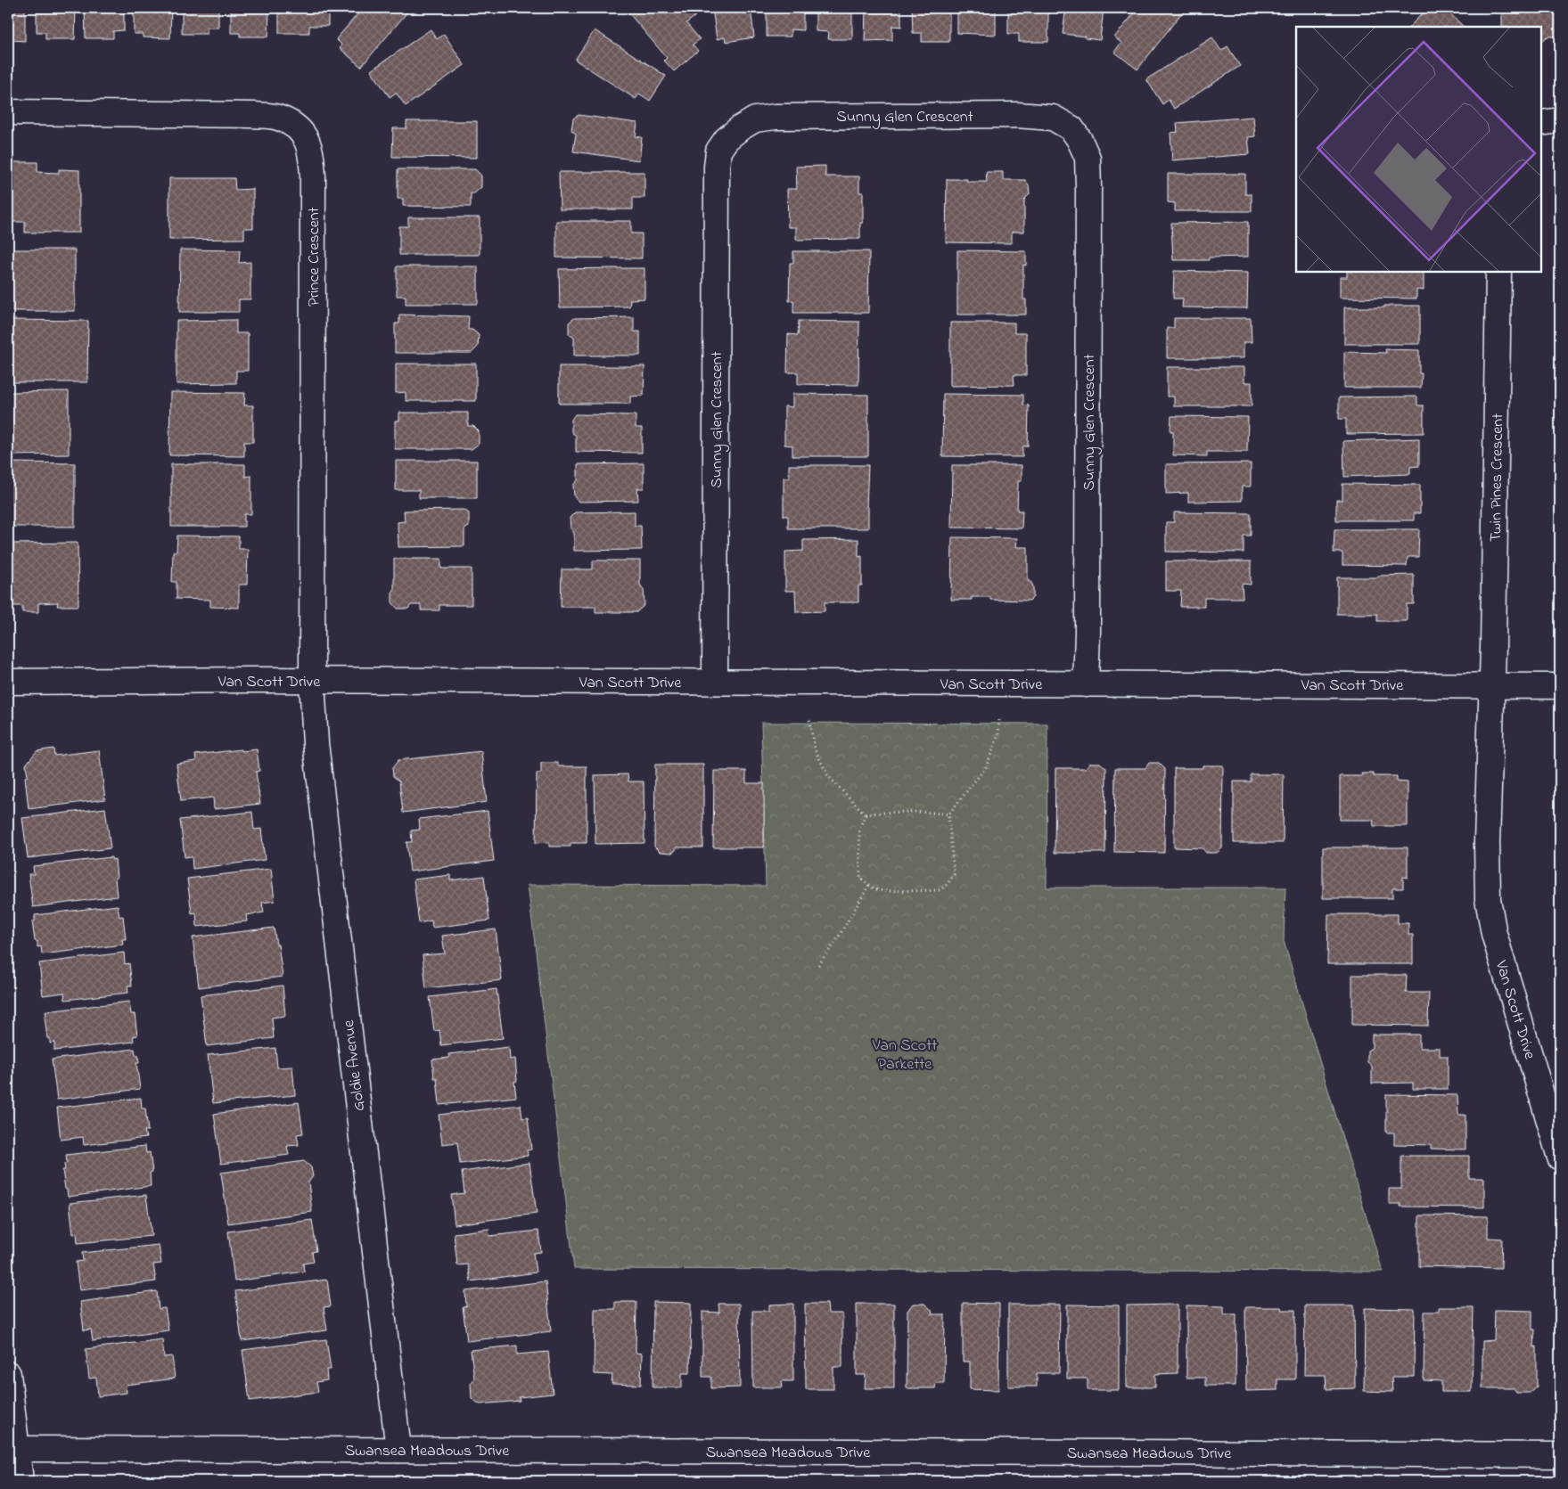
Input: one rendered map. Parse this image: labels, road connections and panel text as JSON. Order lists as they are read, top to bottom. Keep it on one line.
{"streets":{"street":["Sunny Glen Crescent","Prince Crescent","Twin Pines Crescent","Van Scott Drive","Goldie Avenue","Swansea Meadows Drive"]},"crossings":[["Sunny Glen Crescent","Van Scott Drive"],["Prince Crescent","Van Scott Drive"],["Prince Crescent","Goldie Avenue"],["Twin Pines Crescent","Van Scott Drive"],["Van Scott Drive","Goldie Avenue"],["Goldie Avenue","Swansea Meadows Drive"]],"parks":["Van Scott Parkette"]}
